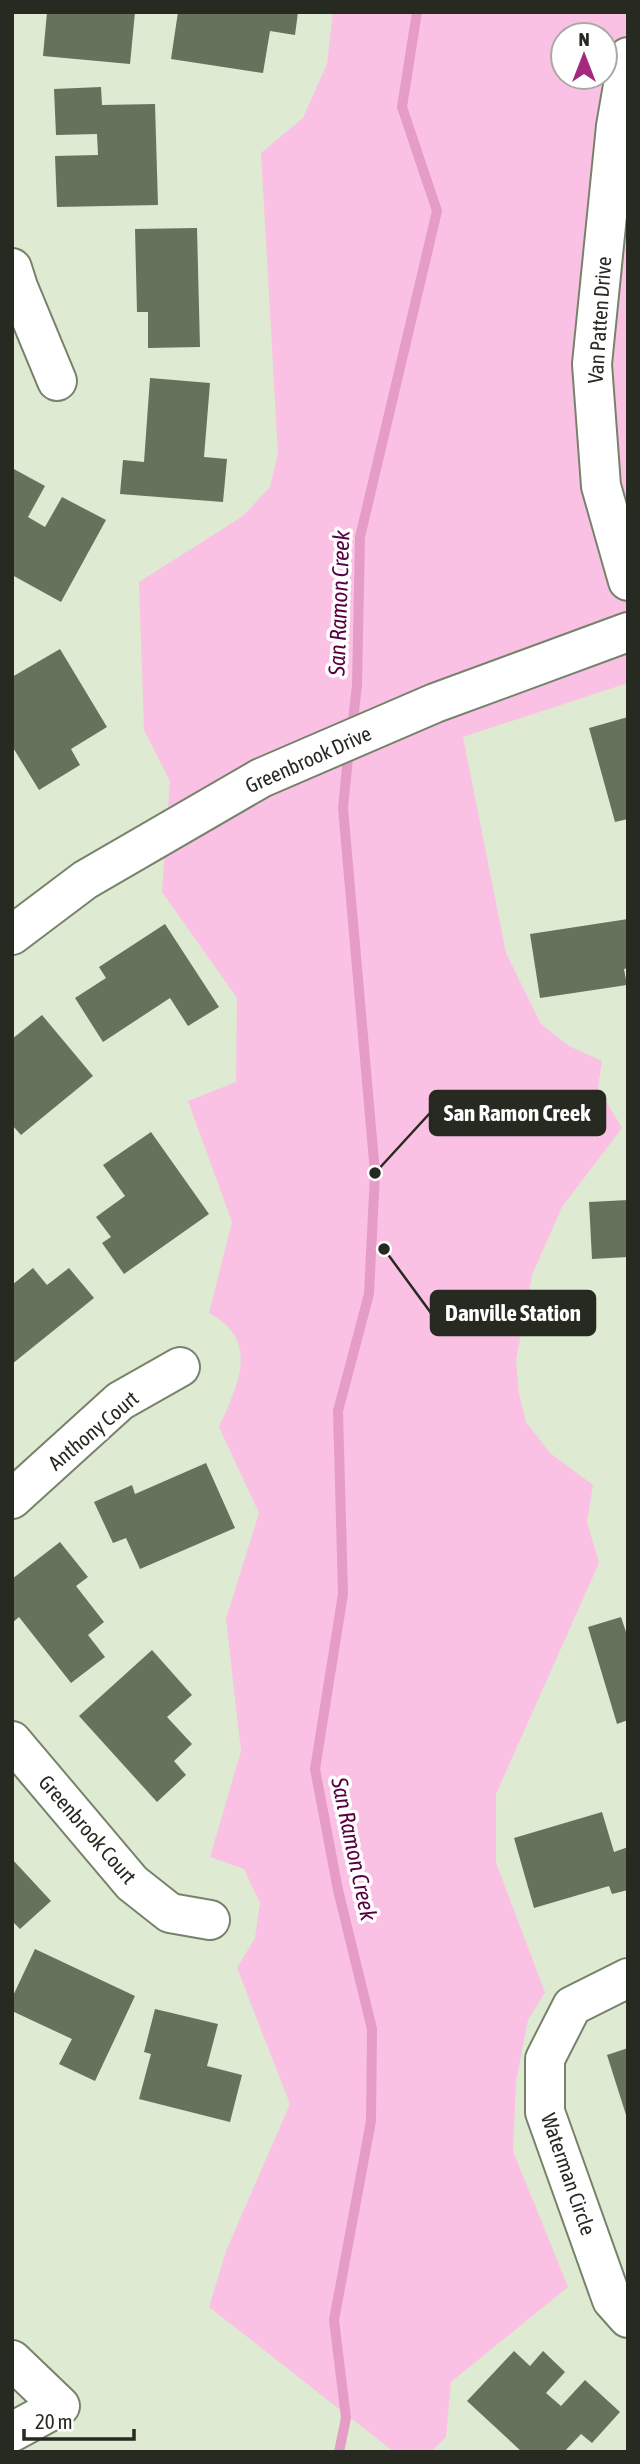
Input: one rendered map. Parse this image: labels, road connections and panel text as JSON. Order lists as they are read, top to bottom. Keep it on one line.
{"streets":{"street":["Van Patten Drive","Greenbrook Drive","Anthony Court","Greenbrook Court","Waterman Circle"]},"water":["San Ramon Creek"],"places":["San Ramon Creek","Danville Station"],"scale_bar":"20 m","north":"top"}
